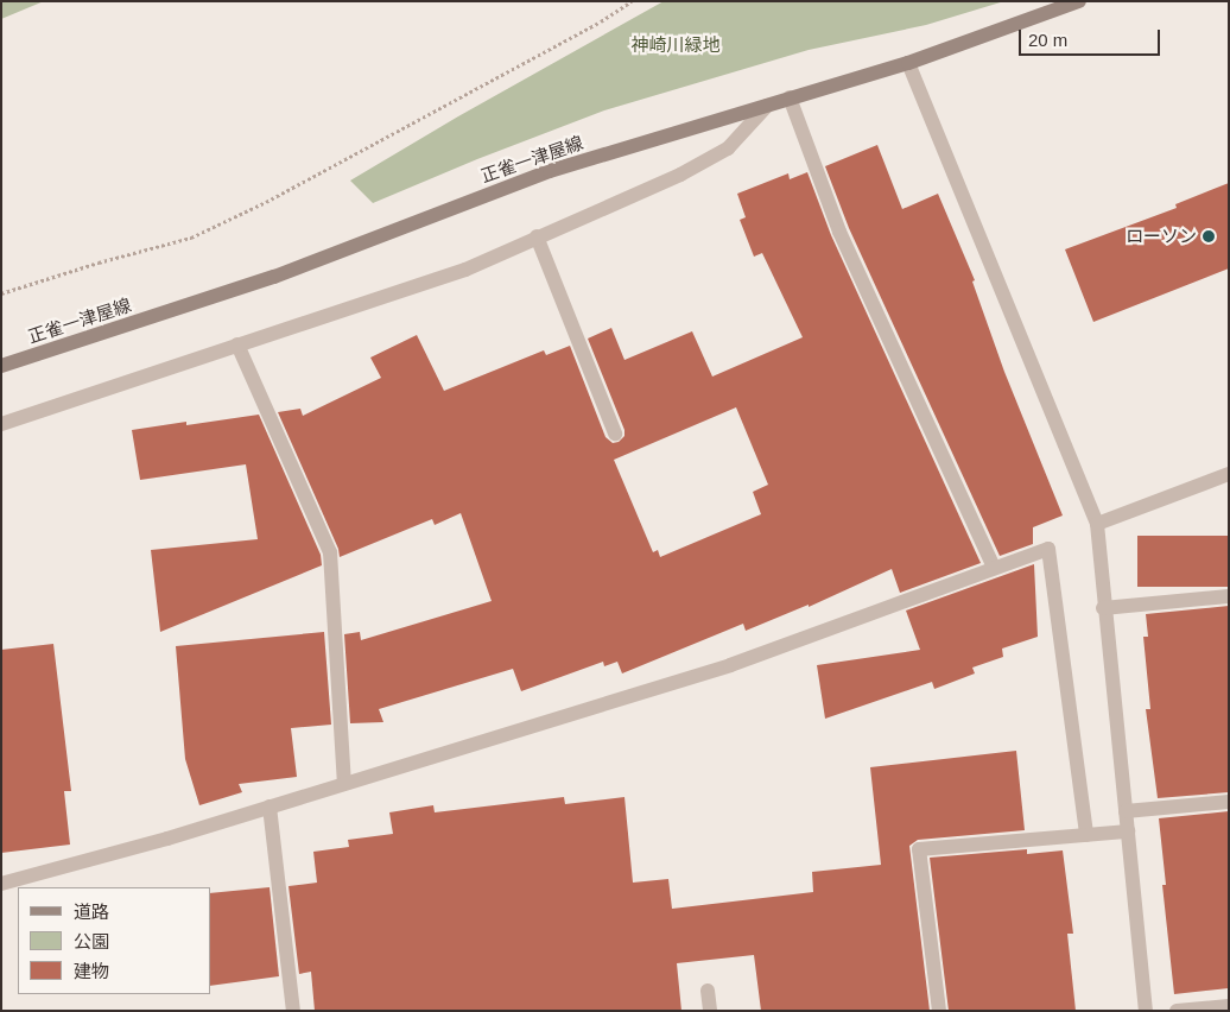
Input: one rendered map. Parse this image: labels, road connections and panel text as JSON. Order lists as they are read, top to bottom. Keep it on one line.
{"streets":{"main road":["正雀一津屋線"]},"parks":["神崎川緑地"],"places":["ローソン"],"legend":["道路","公園","建物"],"scale_bar":"20 m"}
